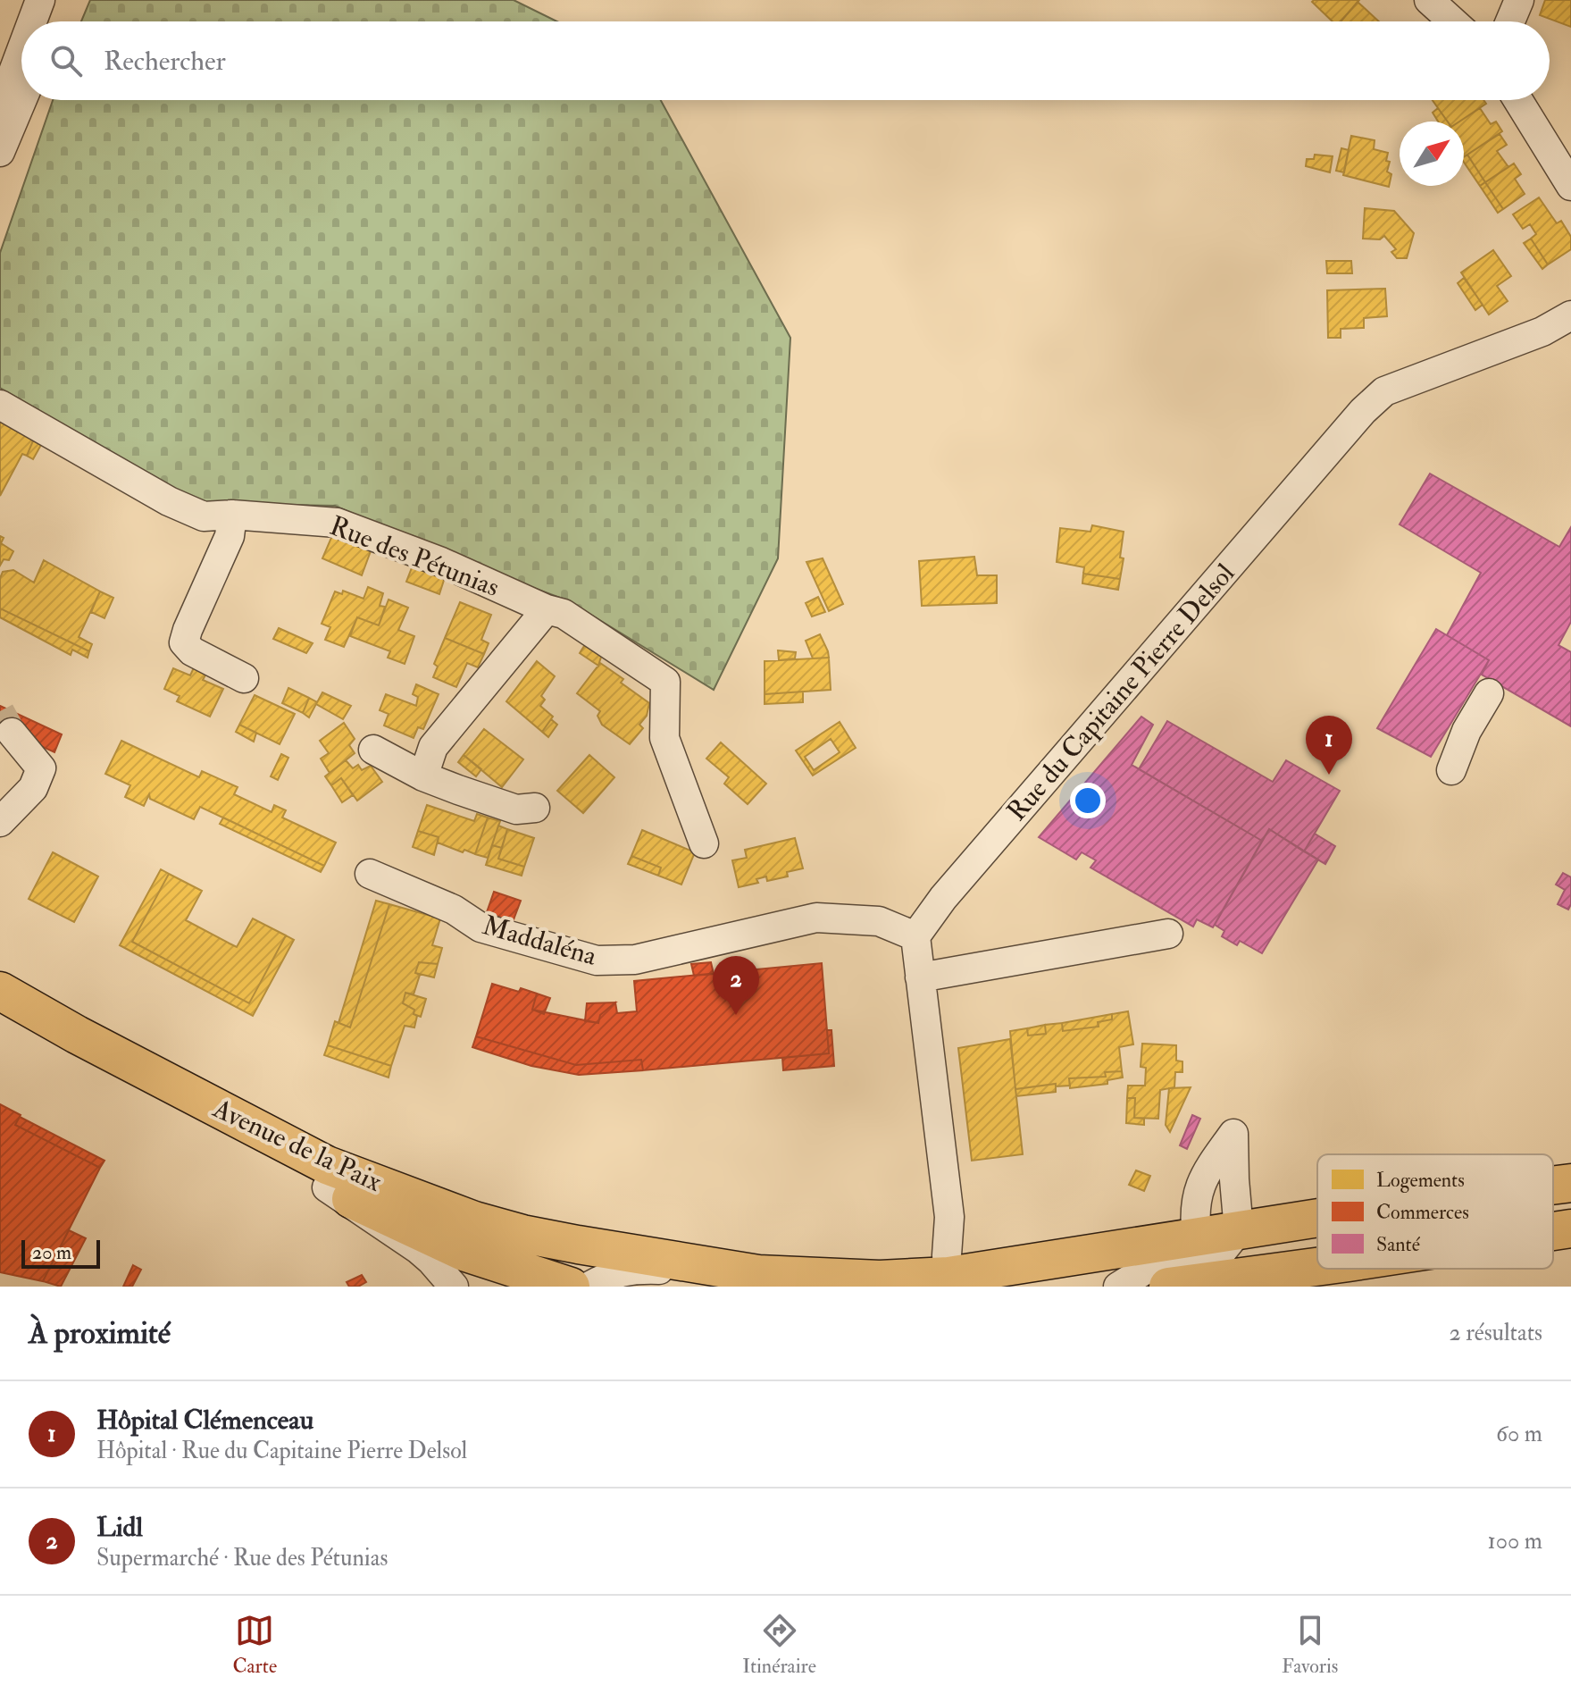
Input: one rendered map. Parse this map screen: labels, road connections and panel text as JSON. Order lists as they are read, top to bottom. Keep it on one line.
{"streets":{"main road":["Avenue de la Paix"],"street":["Rue des Pétunias","Rue du Capitaine Pierre Delsol","Maddaléna"]},"crossings":[["Rue du Capitaine Pierre Delsol","Maddaléna"]],"legend":["Logements","Commerces","Santé"],"scale_bar":"20 m","north":"top right","page":{"search":"Rechercher","pins":["1","2"],"scale":"20 m","heading":["À proximité","2 résultats"],"list":[{"mark":"1","name":"Hôpital Clémenceau","note":"Hôpital · Rue du Capitaine Pierre Delsol","value":"60 m"},{"mark":"2","name":"Lidl","note":"Supermarché · Rue des Pétunias","value":"100 m"}],"nav":["Carte","Itinéraire","Favoris"]}}
